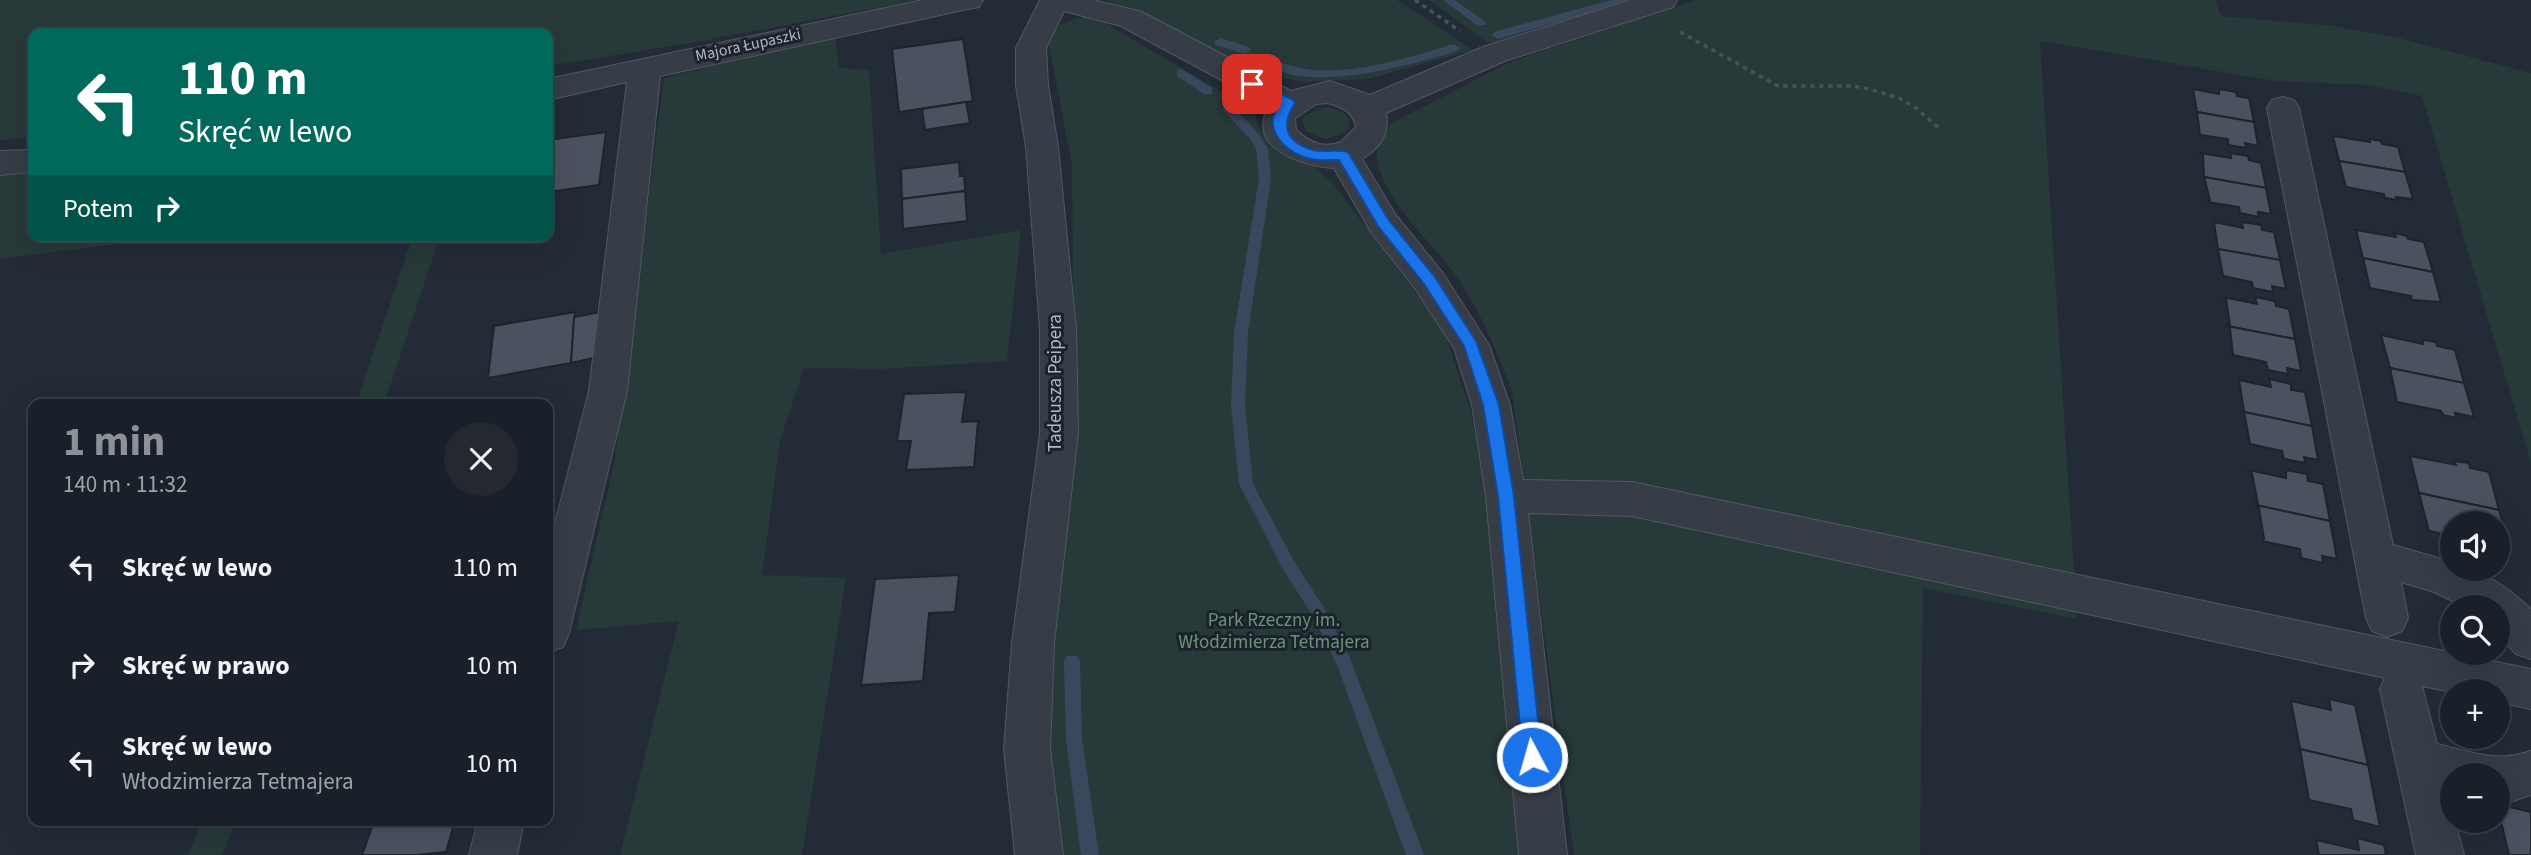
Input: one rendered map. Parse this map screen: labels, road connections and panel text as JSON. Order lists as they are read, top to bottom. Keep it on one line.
{"streets":{"street":["Majora Łupaszki","Tadeusza Peipera"]},"parks":["Park Rzeczny im. Włodzimierza Tetmajera"],"page":{"turn":["110 m","Skręć w lewo"],"then":"Potem","heading":["1 min","140 m · 11:32"],"map_buttons":["+","−"],"list":[{"name":"Skręć w lewo","value":"110 m"},{"name":"Skręć w prawo","value":"10 m"},{"name":"Skręć w lewo","note":"Włodzimierza Tetmajera","value":"10 m"}]}}
